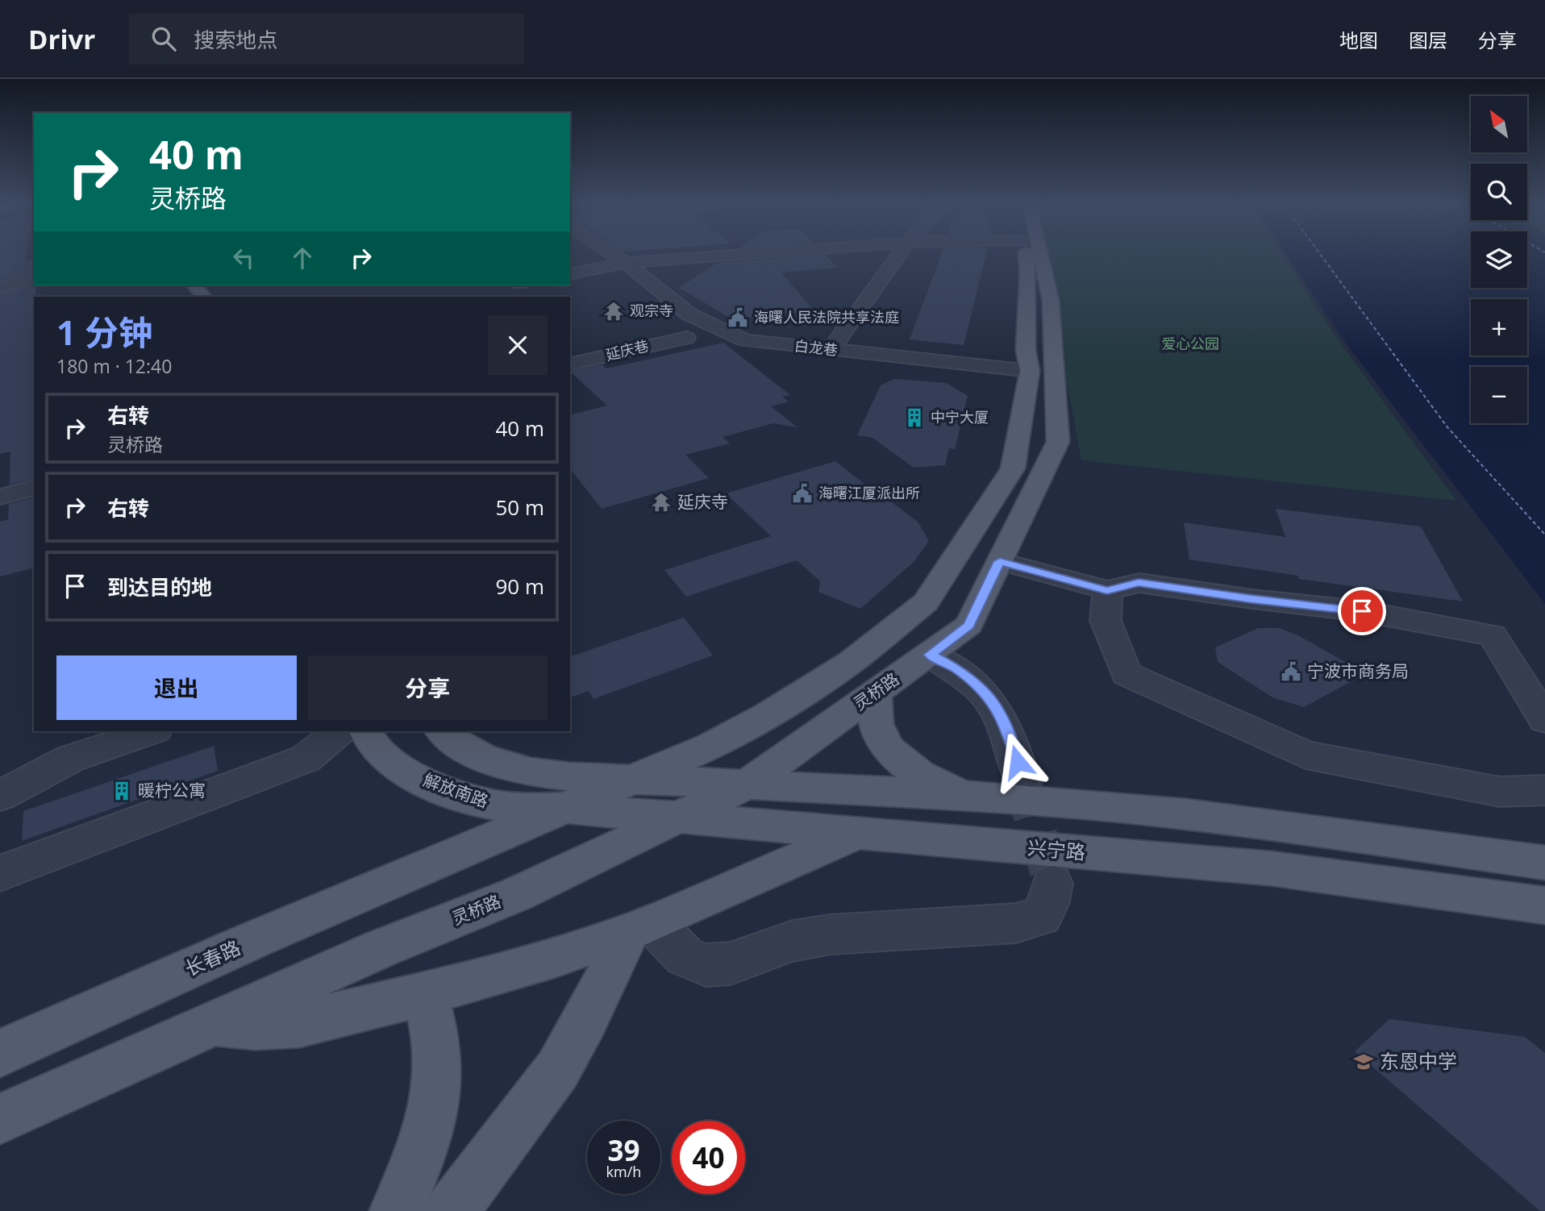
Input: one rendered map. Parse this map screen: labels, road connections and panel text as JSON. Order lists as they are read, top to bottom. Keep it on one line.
{"streets":{"main road":["灵桥路","解放南路","兴宁路","长春路"],"street":["白龙巷","延庆巷"]},"crossings":[["灵桥路","兴宁路"],["解放南路","兴宁路"],["解放南路","长春路"],["兴宁路","长春路"]],"parks":["爱心公园"],"places":{"temple":["观宗寺","延庆寺"],"public building":["海曙人民法院共享法庭","海曙江厦派出所","宁波市商务局"],"building":["中宁大厦","暖柠公寓"],"school or university":["东恩中学"]},"north":"top left","page":{"header":"Drivr","search":"搜索地点","nav":["地图","图层","分享"],"map_buttons":["+","−"],"turn":["40 m","灵桥路"],"heading":["1 分钟","180 m · 12:40"],"list":[{"name":"右转","note":"灵桥路","value":"40 m"},{"name":"右转","value":"50 m"},{"name":"到达目的地","value":"90 m"}],"buttons":["退出","分享"],"speed":"39 km/h","limit":"40"}}
